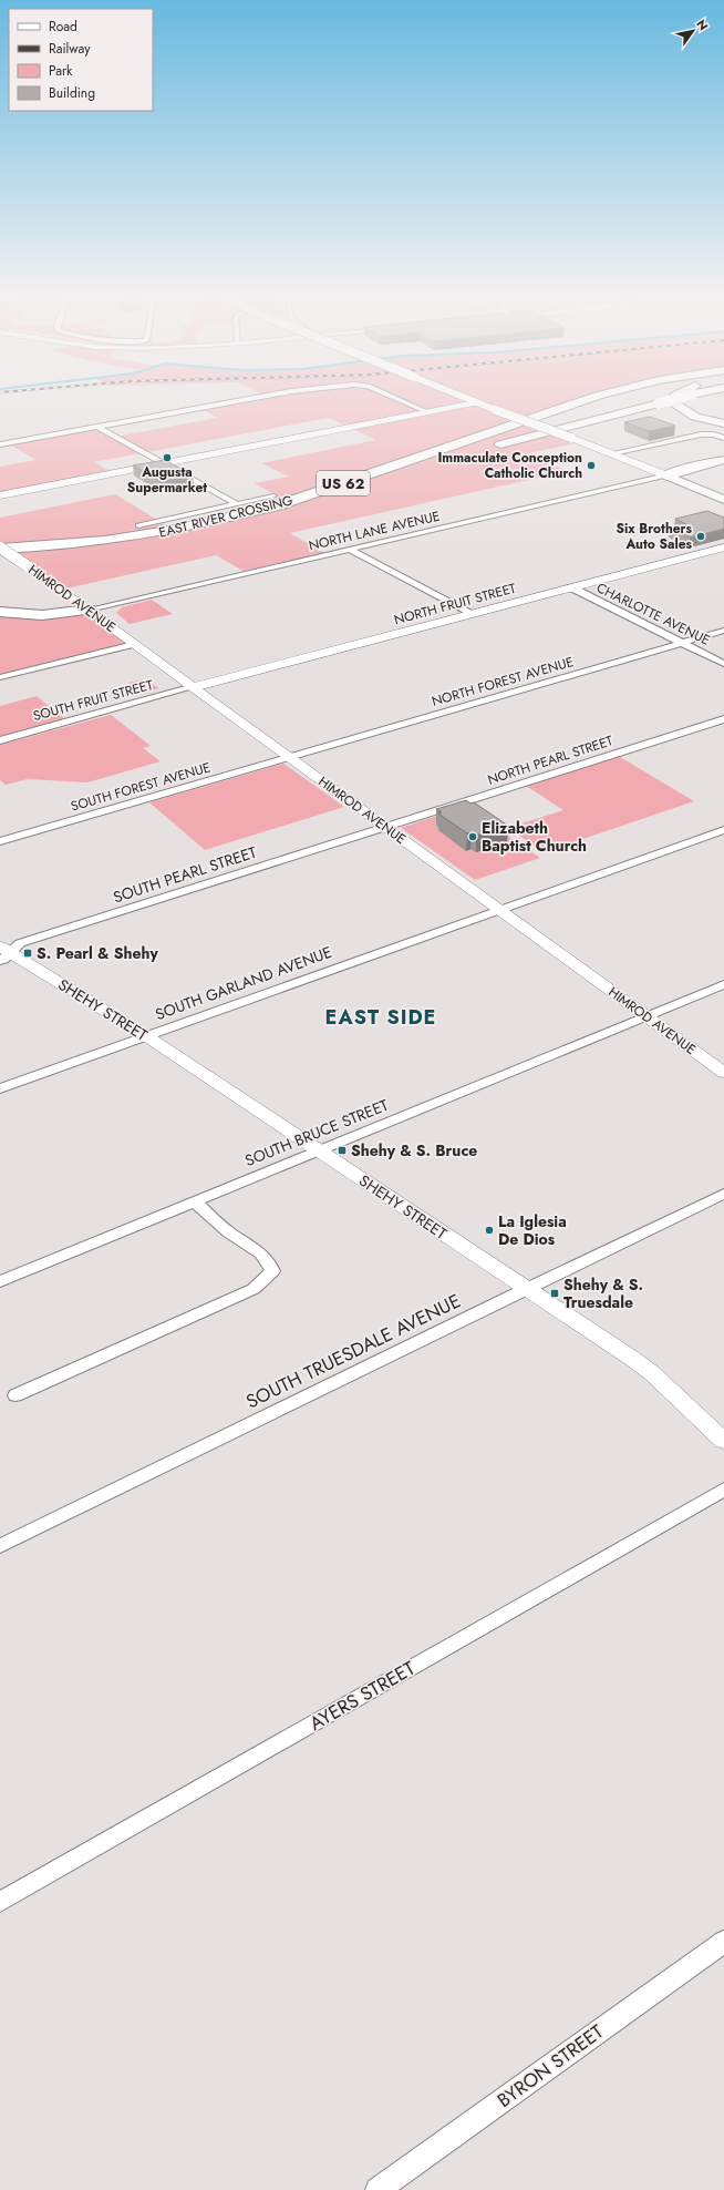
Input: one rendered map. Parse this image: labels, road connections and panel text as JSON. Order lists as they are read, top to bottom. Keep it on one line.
{"streets":{"highway":["US 62","EAST RIVER CROSSING"],"main road":["HIMROD AVENUE","NORTH FRUIT STREET"],"street":["NORTH LANE AVENUE","CHARLOTTE AVENUE","NORTH FOREST AVENUE","SOUTH FRUIT STREET","NORTH PEARL STREET","SOUTH FOREST AVENUE","SOUTH PEARL STREET","SOUTH GARLAND AVENUE","SHEHY STREET","SOUTH BRUCE STREET","SOUTH TRUESDALE AVENUE","AYERS STREET","BYRON STREET"]},"crossings":[["EAST RIVER CROSSING","HIMROD AVENUE"],["NORTH LANE AVENUE","HIMROD AVENUE"],["HIMROD AVENUE","NORTH FRUIT STREET"],["HIMROD AVENUE","NORTH FOREST AVENUE"],["HIMROD AVENUE","SOUTH FRUIT STREET"],["HIMROD AVENUE","NORTH PEARL STREET"],["HIMROD AVENUE","SOUTH FOREST AVENUE"],["HIMROD AVENUE","SOUTH PEARL STREET"],["HIMROD AVENUE","SOUTH GARLAND AVENUE"],["HIMROD AVENUE","SOUTH BRUCE STREET"],["NORTH FRUIT STREET","CHARLOTTE AVENUE"],["NORTH FRUIT STREET","SOUTH FRUIT STREET"],["CHARLOTTE AVENUE","NORTH FOREST AVENUE"],["NORTH FOREST AVENUE","SOUTH FOREST AVENUE"],["NORTH PEARL STREET","SOUTH PEARL STREET"],["SOUTH PEARL STREET","SHEHY STREET"],["SOUTH GARLAND AVENUE","SHEHY STREET"],["SHEHY STREET","SOUTH BRUCE STREET"],["SHEHY STREET","SOUTH TRUESDALE AVENUE"]],"districts":["EAST SIDE"],"places":{"other":["Augusta Supermarket","Immaculate Conception Catholic Church","Six Brothers Auto Sales","Elizabeth Baptist Church","La Iglesia De Dios"],"transit":["S. Pearl & Shehy","Shehy & S. Bruce","Shehy & S. Truesdale"]},"legend":["Road","Railway","Park","Building"],"north":"top right"}
